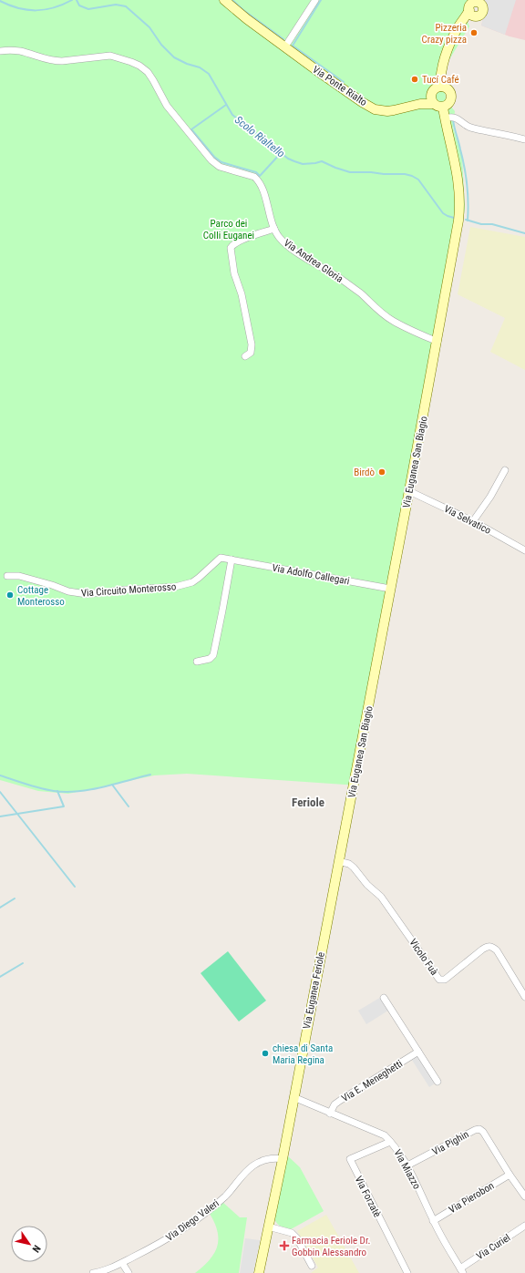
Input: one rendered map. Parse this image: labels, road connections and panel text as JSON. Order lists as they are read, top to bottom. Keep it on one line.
{"streets":{"main road":["Via Ponte Rialto","Via Euganea San Biagio","Via Euganea Feriole"],"street":["Via Andrea Gloria","Via Selvatico","Via Adolfo Callegari","Via Circuito Monterosso","Vicolo Fuà","Via E. Meneghetti","Via Pighin","Via Miazzo","Via Forzatè","Via Pierobon","Via Diego Valeri","Via Curiel"]},"crossings":[["Via Ponte Rialto","Via Euganea San Biagio"],["Via Andrea Gloria","Via Euganea San Biagio"],["Via Euganea San Biagio","Via Selvatico"],["Via Euganea San Biagio","Via Adolfo Callegari"],["Via Euganea San Biagio","Via Euganea Feriole"],["Via Adolfo Callegari","Via Circuito Monterosso"],["Vicolo Fuà","Via Euganea Feriole"],["Via Euganea Feriole","Via Miazzo"],["Via Euganea Feriole","Via Diego Valeri"],["Via E. Meneghetti","Via Miazzo"],["Via Pighin","Via Miazzo"],["Via Pighin","Via Pierobon"],["Via Miazzo","Via Forzatè"],["Via Miazzo","Via Pierobon"],["Via Miazzo","Via Curiel"]],"districts":["Feriole"],"water":["Scolo Rialtello"],"parks":["Parco dei Colli Euganei"],"places":{"other":["Pizzeria Crazy pizza","Tucí Café","Birdò","Cottage Monterosso","chiesa di Santa Maria Regina"],"health":["Farmacia Feriole Dr. Gobbin Alessandro"]},"north":"bottom right"}
